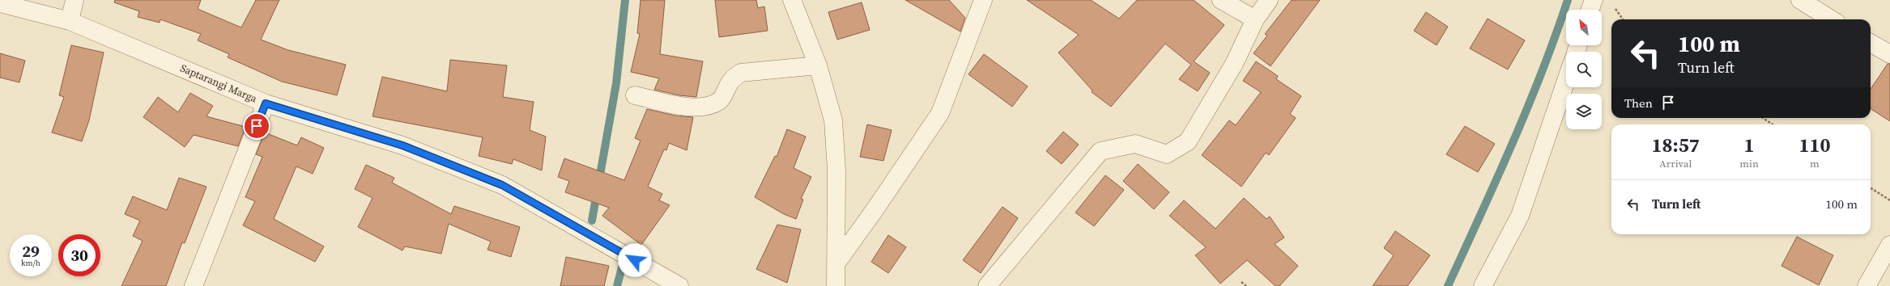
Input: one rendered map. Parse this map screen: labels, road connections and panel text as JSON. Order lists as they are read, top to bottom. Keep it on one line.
{"streets":{"street":["Saptarangi Marga"]},"north":"top left","page":{"turn":["100 m","Turn left"],"then":"Then","eta":["18:57","Arrival","1","min","110","m"],"list":[{"name":"Turn left","value":"100 m"}],"speed":"29 km/h","limit":"30"}}
